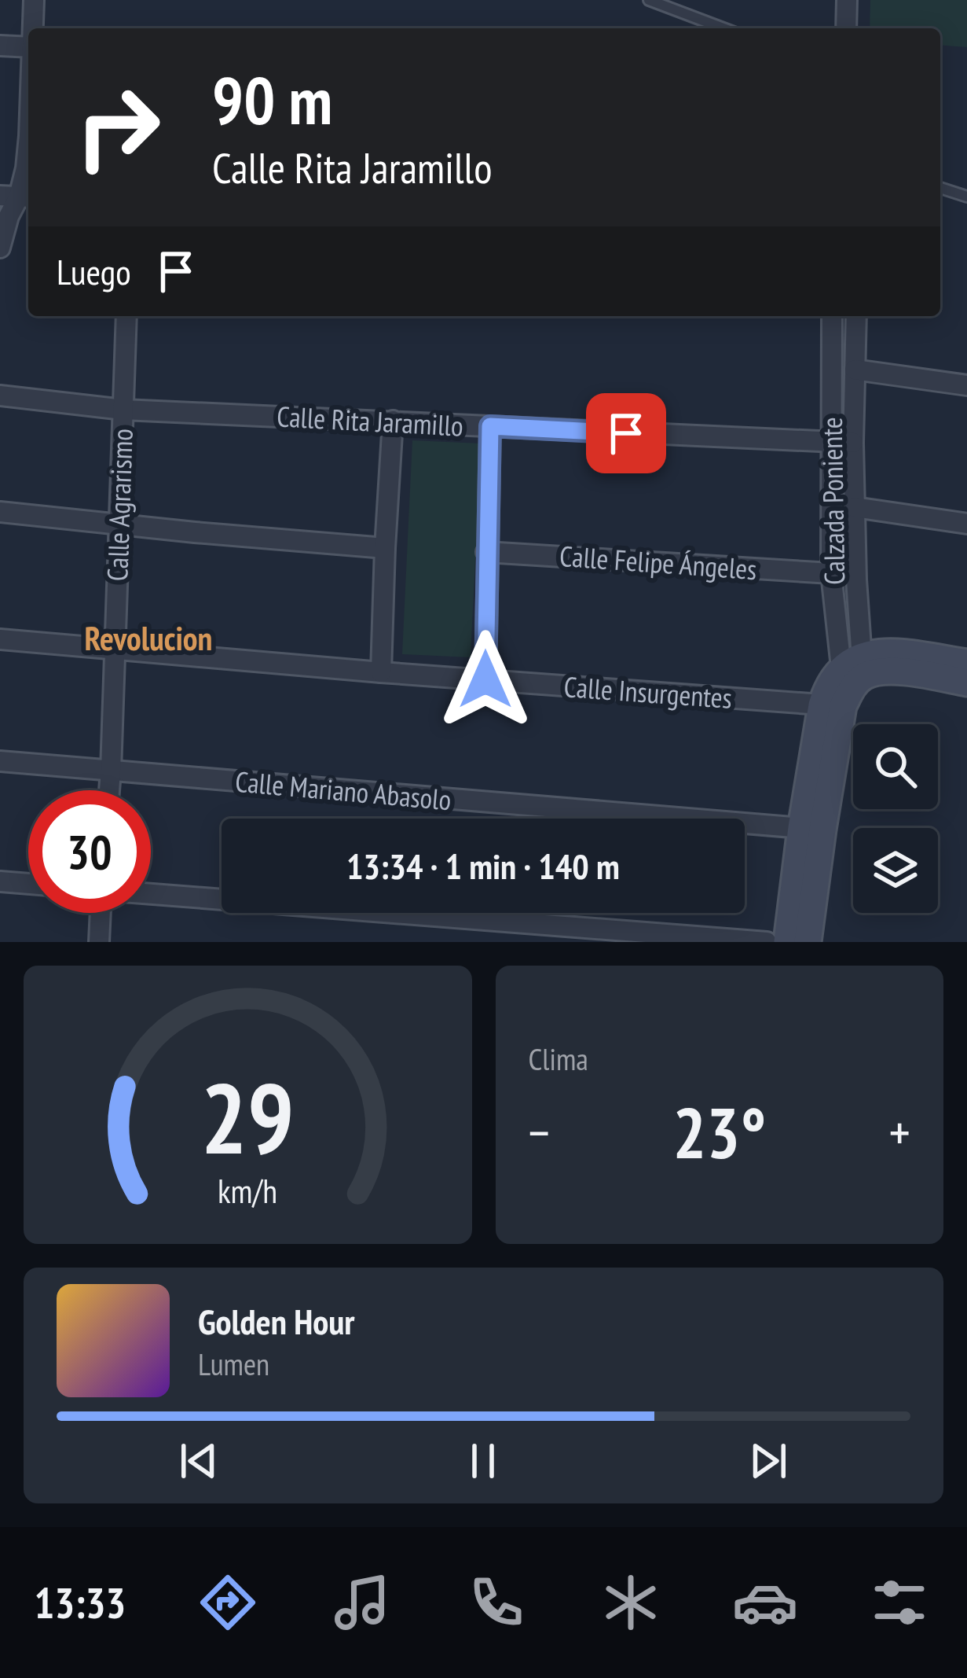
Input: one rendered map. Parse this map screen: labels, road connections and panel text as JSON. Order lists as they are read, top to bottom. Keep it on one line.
{"streets":{"street":["Calle Rita Jaramillo","Calzada Poniente","Calle Agrarismo","Calle Felipe Ángeles","Calle Insurgentes","Calle Mariano Abasolo"]},"crossings":[["Calle Rita Jaramillo","Calzada Poniente"],["Calle Rita Jaramillo","Calle Agrarismo"],["Calzada Poniente","Calle Felipe Ángeles"],["Calle Agrarismo","Calle Insurgentes"],["Calle Agrarismo","Calle Mariano Abasolo"]],"districts":["Revolucion"],"page":{"turn":["90 m","Calle Rita Jaramillo"],"then":"Luego","limit":"30","trip":"13:34 · 1 min · 140 m","tile":"Clima","heat":["−","23°","+"],"song":["Golden Hour","Lumen"],"tabs":"13:33","gauge":["29","km/h"]}}
